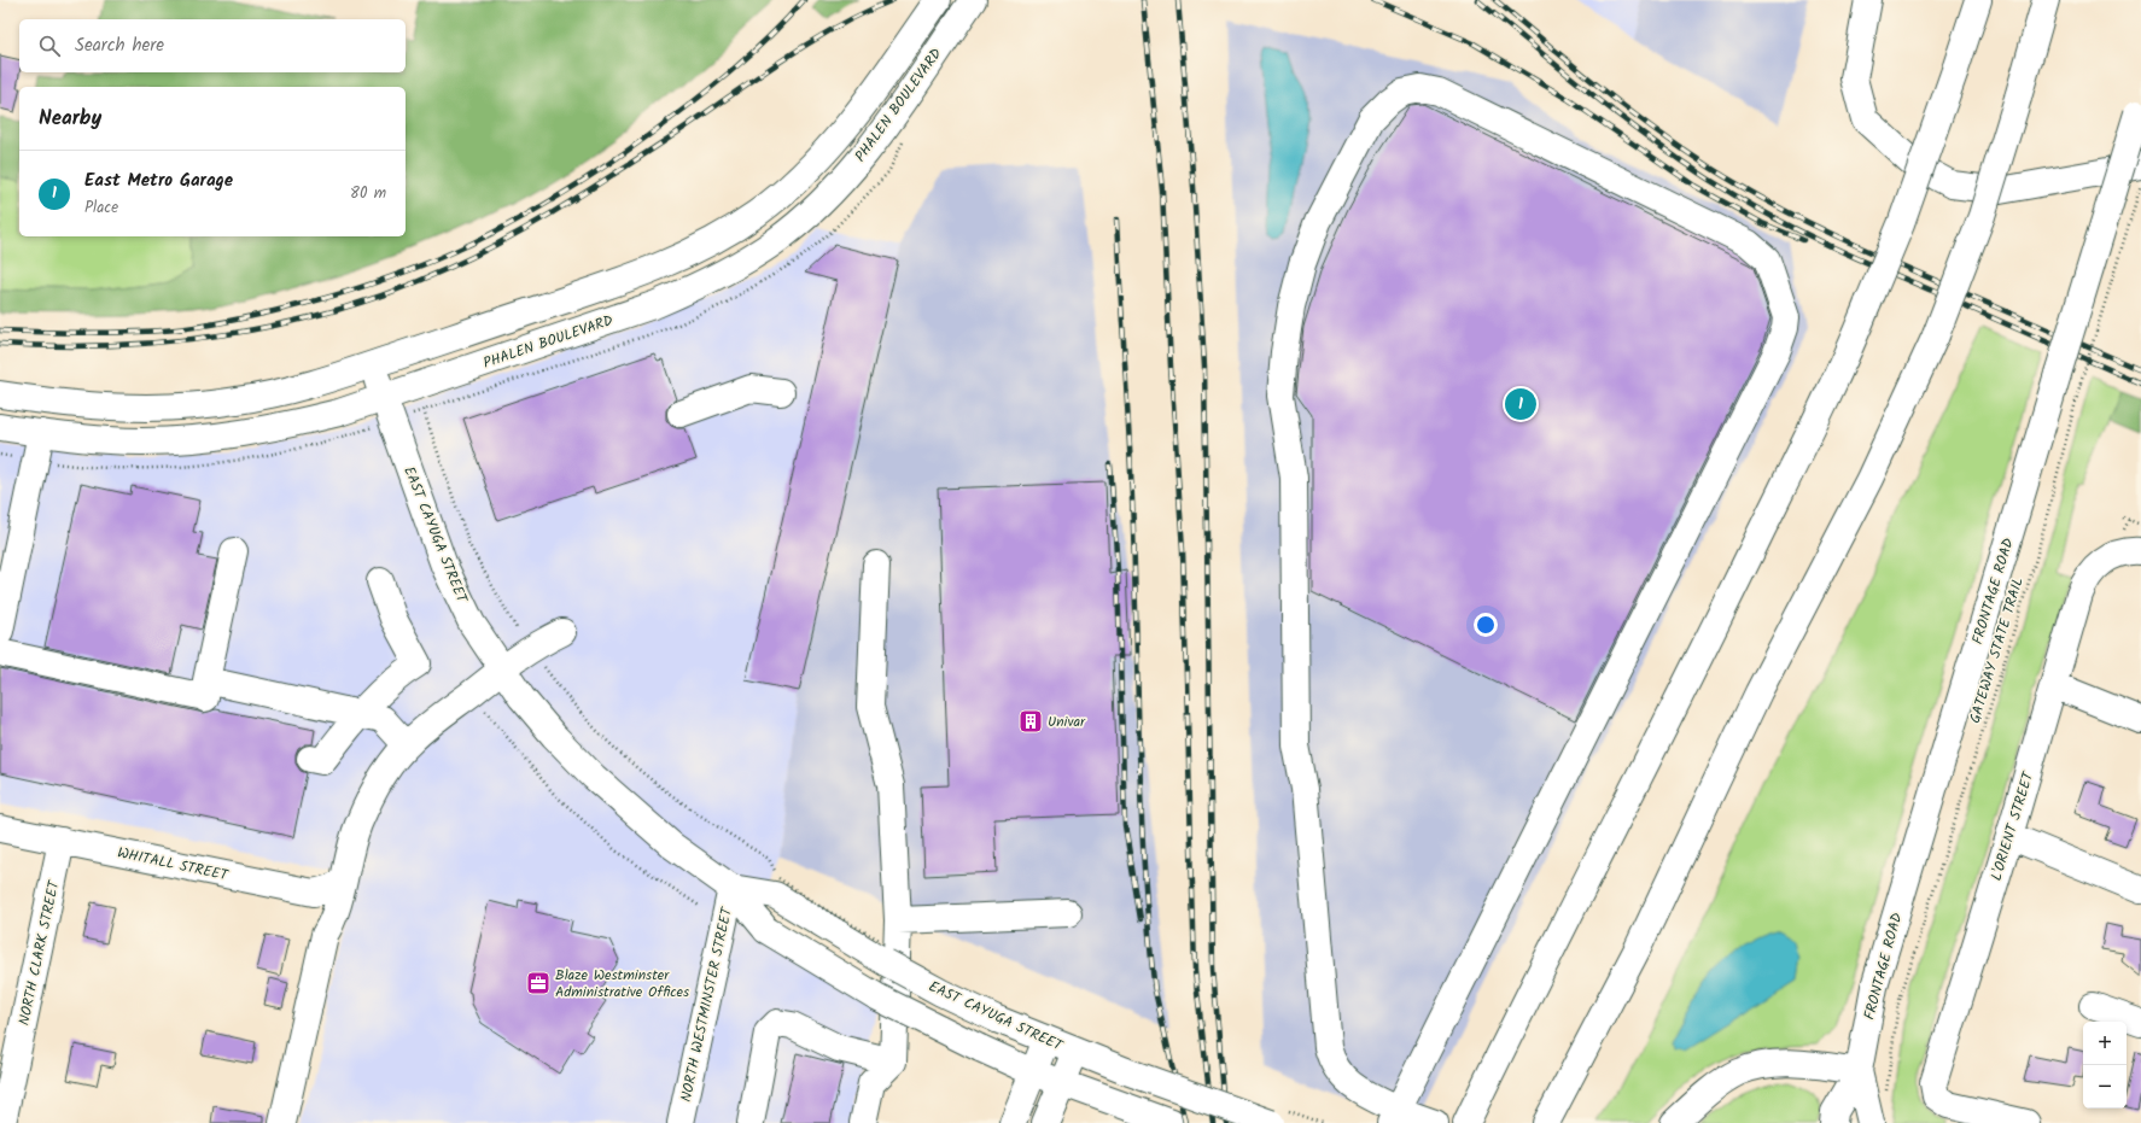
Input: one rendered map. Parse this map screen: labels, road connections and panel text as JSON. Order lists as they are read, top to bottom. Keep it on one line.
{"streets":{"main road":["PHALEN BOULEVARD","EAST CAYUGA STREET","FRONTAGE ROAD","L'ORIENT STREET","WHITALL STREET","NORTH CLARK STREET","NORTH WESTMINSTER STREET"],"path":["GATEWAY STATE TRAIL"]},"crossings":[["PHALEN BOULEVARD","EAST CAYUGA STREET"],["EAST CAYUGA STREET","NORTH WESTMINSTER STREET"],["FRONTAGE ROAD","GATEWAY STATE TRAIL"],["WHITALL STREET","NORTH CLARK STREET"]],"places":{"building":["Univar"],"office":["Blaze Westminster Administrative Offices"]},"page":{"search":"Search here","heading":"Nearby","list":[{"mark":"1","name":"East Metro Garage","note":"Place","value":"80 m"}],"pins":"1","map_buttons":["+","−"]}}
